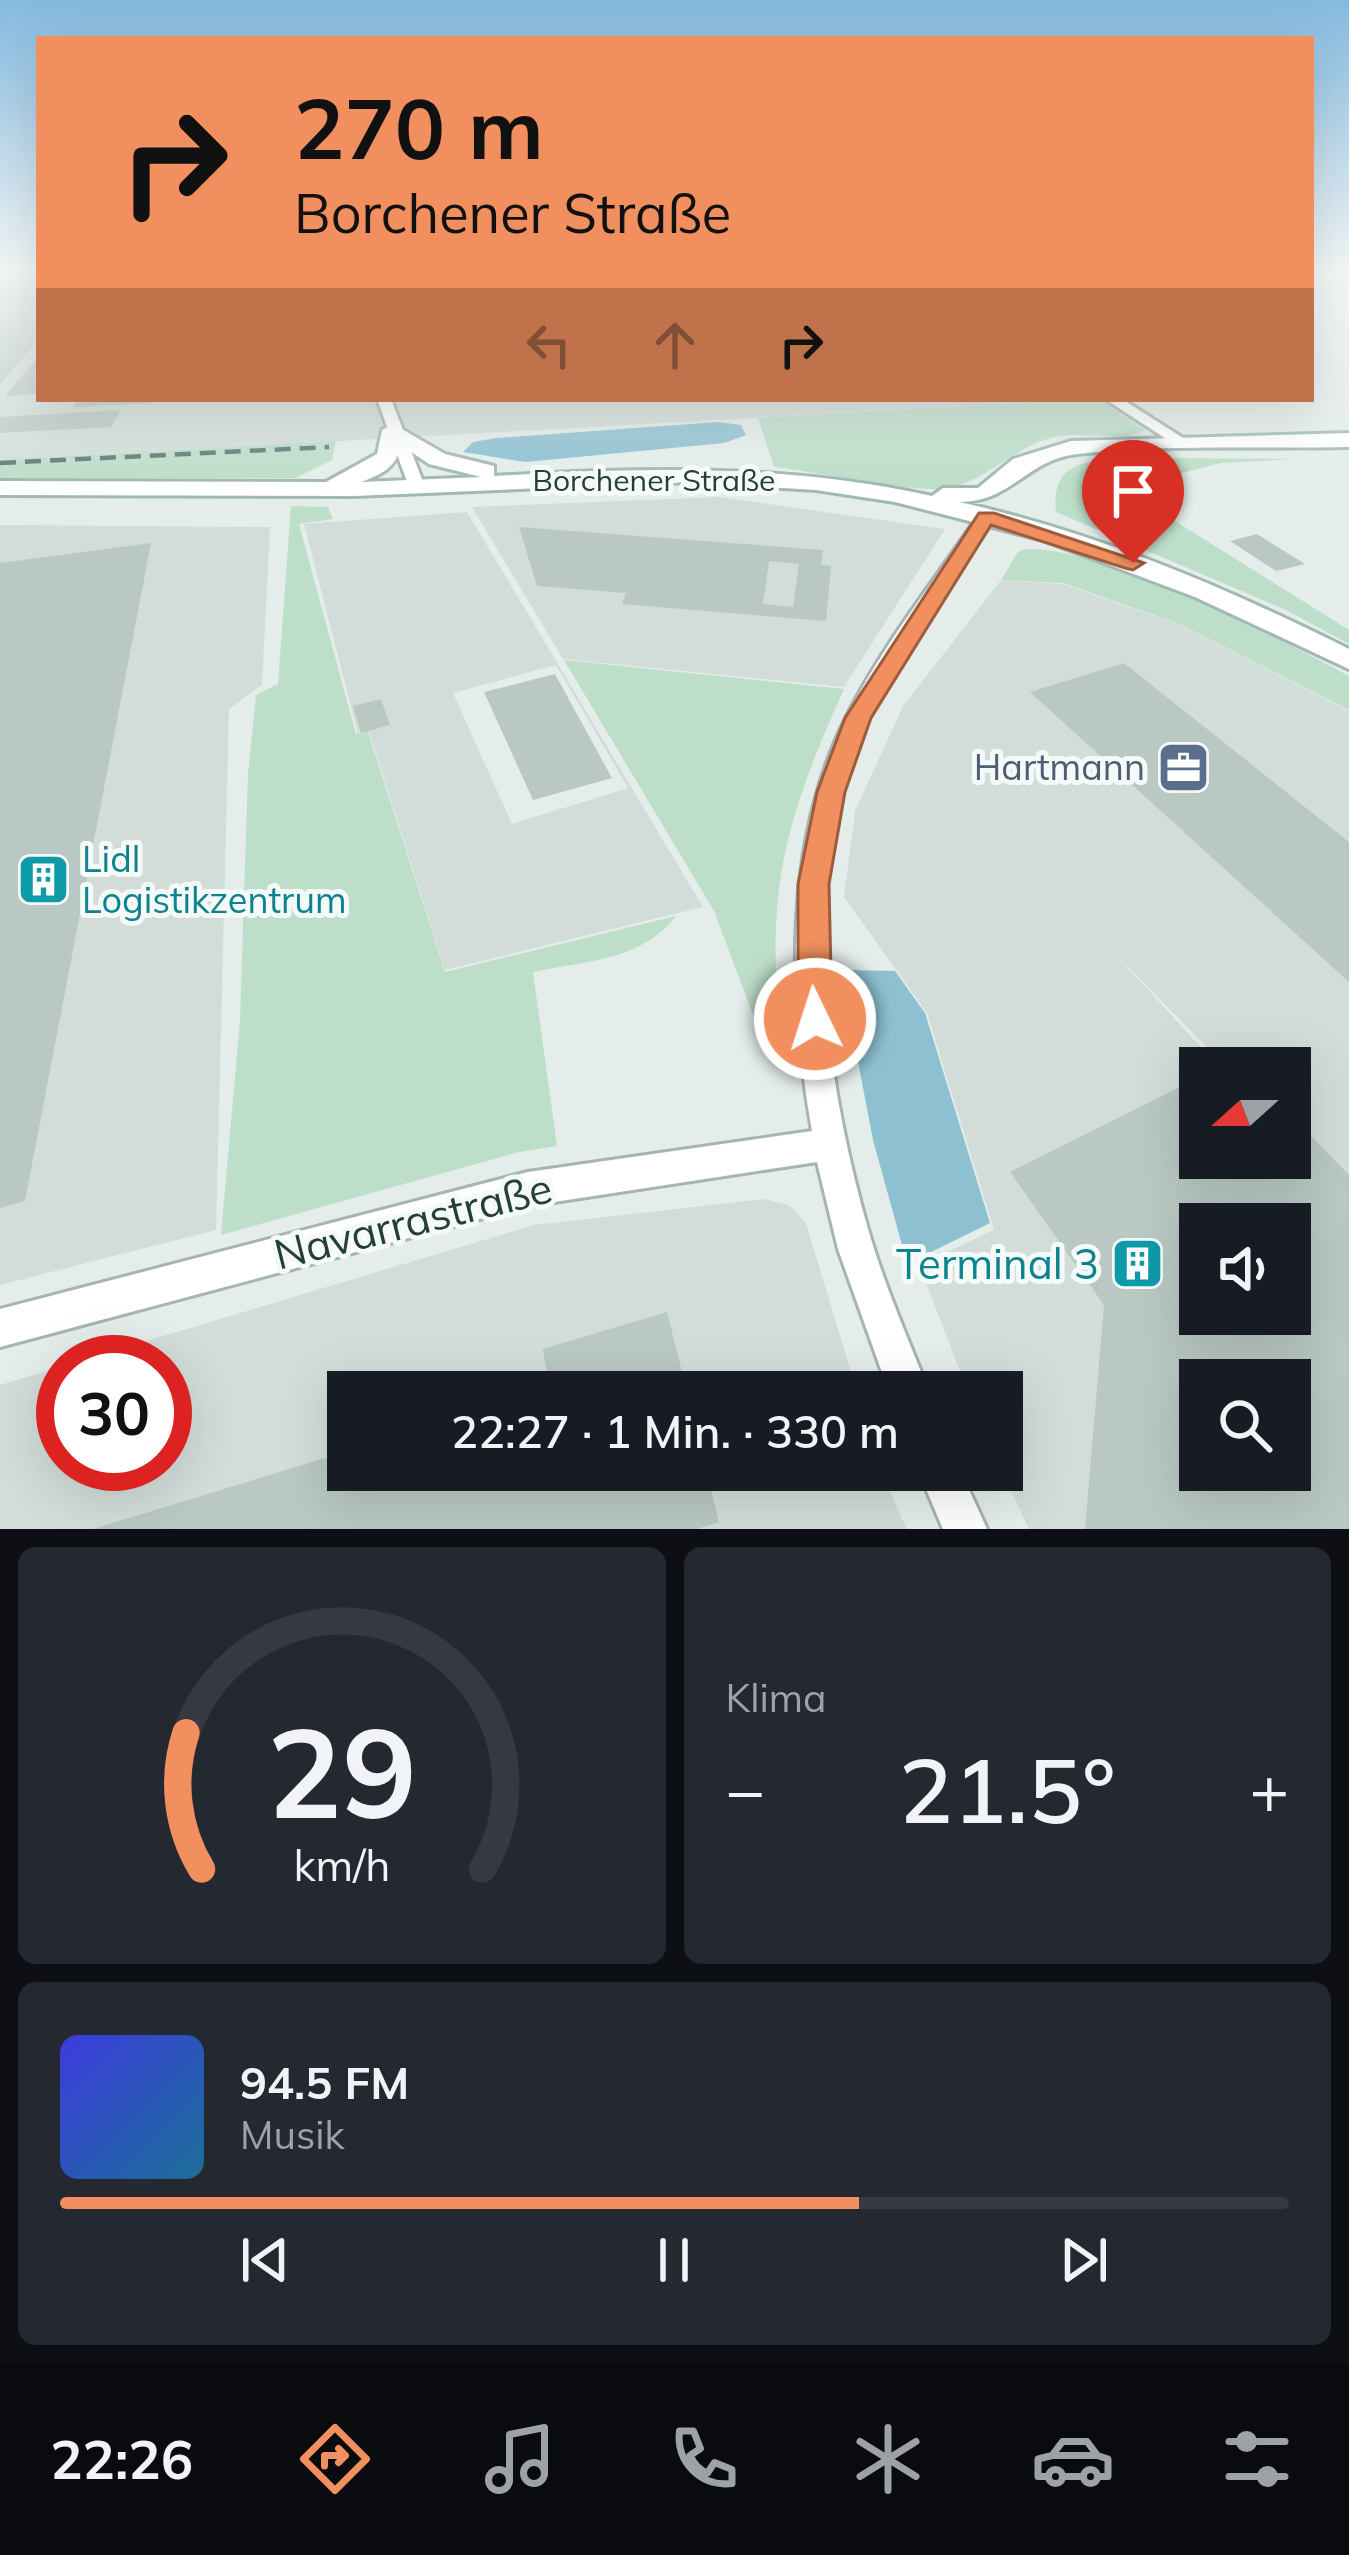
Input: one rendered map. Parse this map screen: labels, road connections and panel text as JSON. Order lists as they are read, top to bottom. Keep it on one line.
{"streets":{"main road":["Borchener Straße"],"street":["Navarrastraße"]},"places":{"office":["Hartmann"],"building":["Lidl Logistikzentrum","Terminal 3"]},"north":"left","page":{"turn":["270 m","Borchener Straße"],"limit":"30","trip":"22:27 · 1 Min. · 330 m","tile":"Klima","heat":["−","21.5°","+"],"song":["94.5 FM","Musik"],"tabs":"22:26","gauge":["29","km/h"]}}
